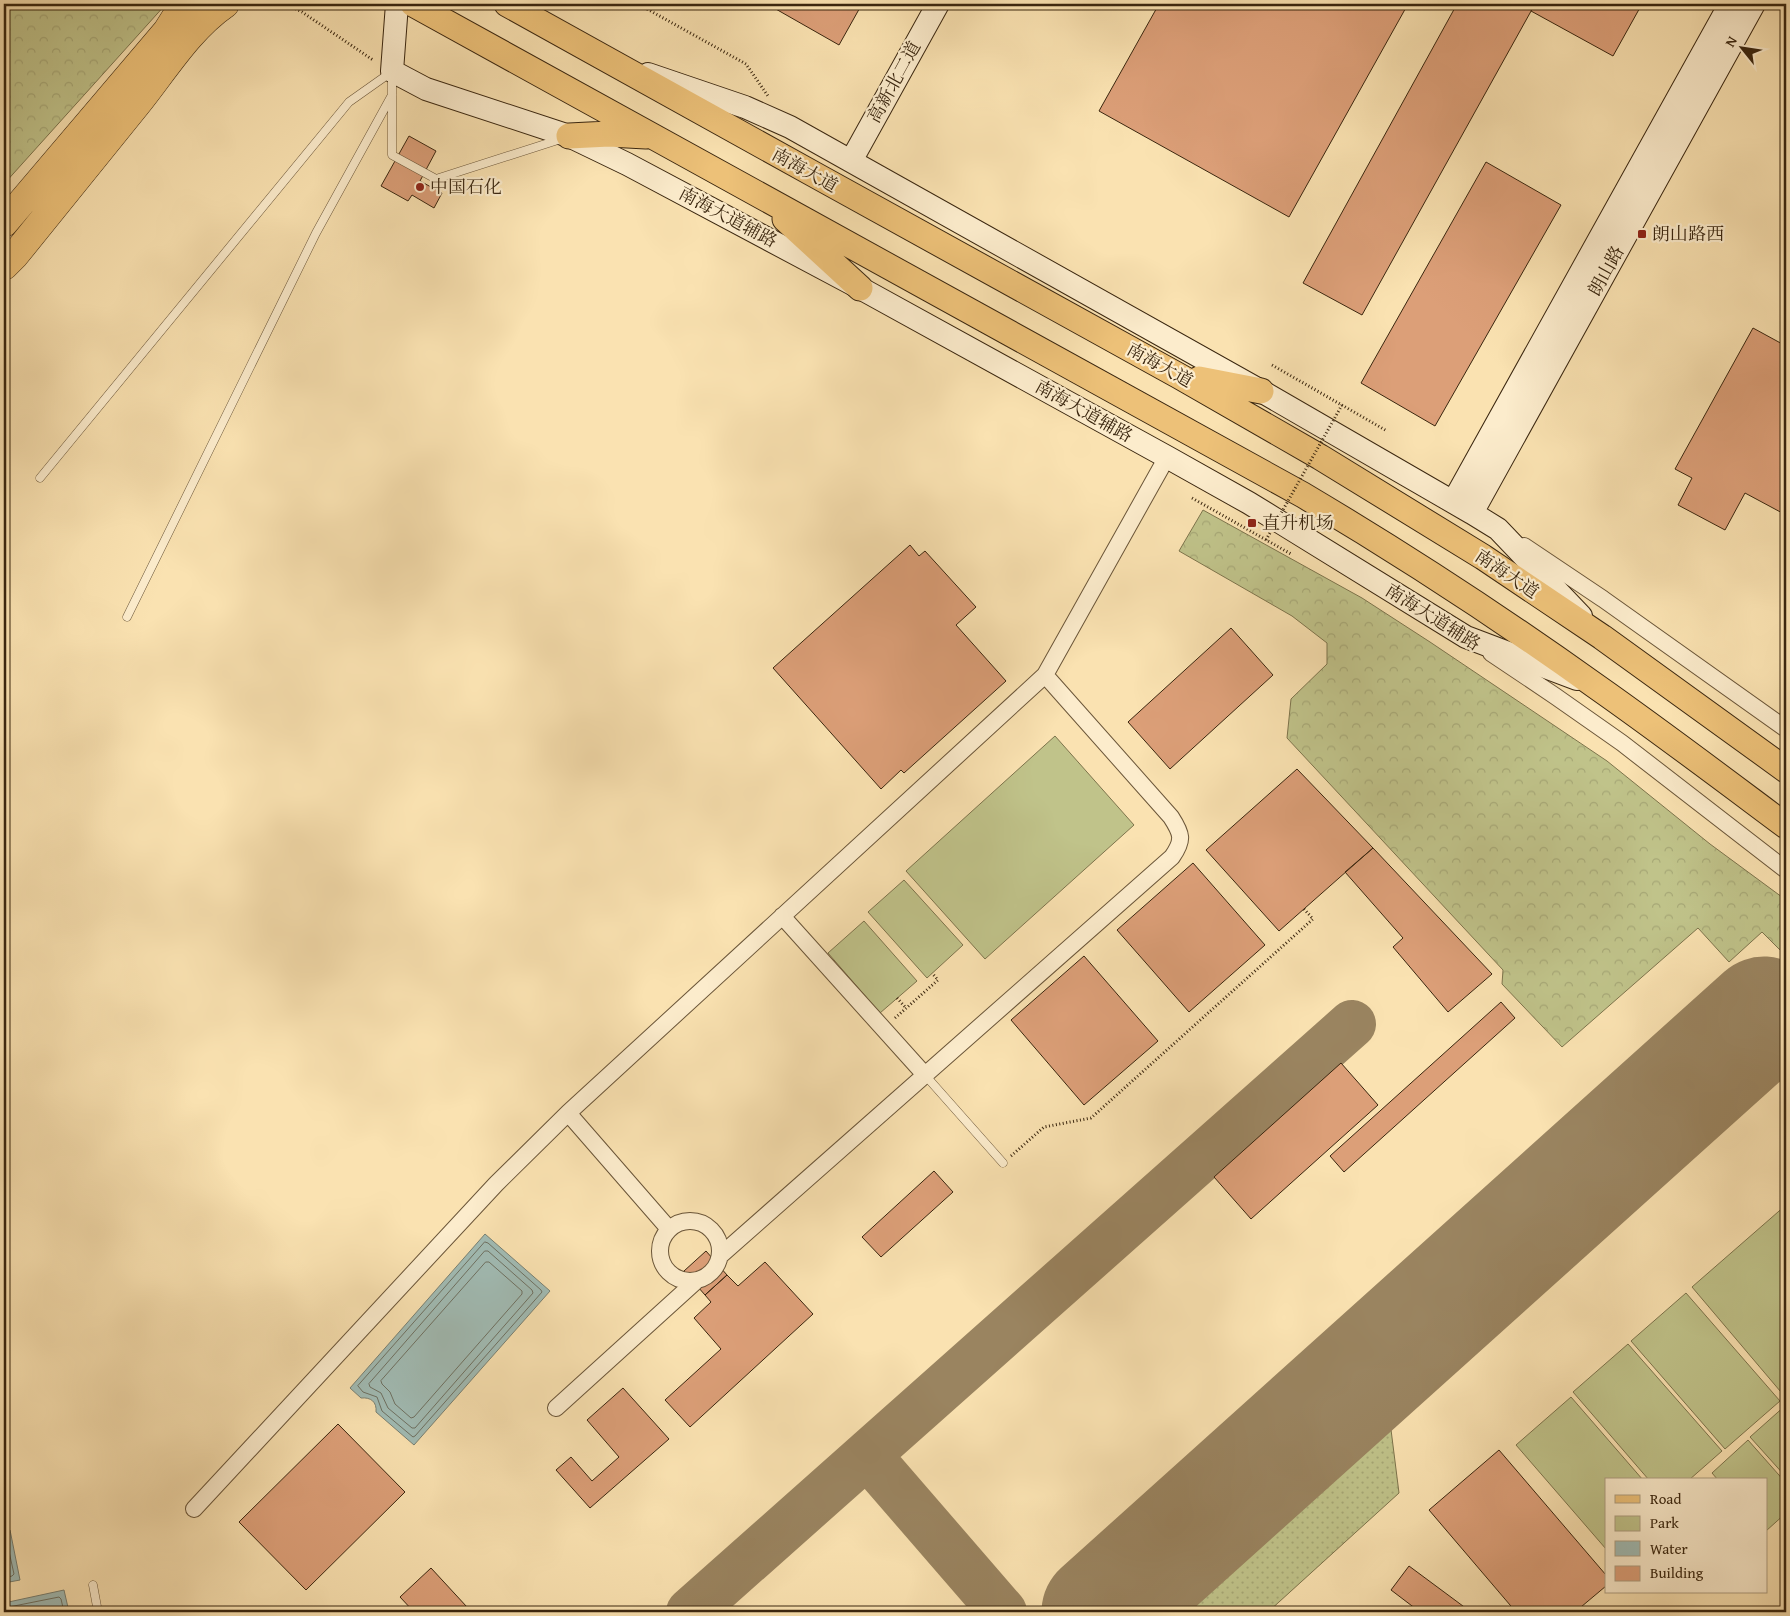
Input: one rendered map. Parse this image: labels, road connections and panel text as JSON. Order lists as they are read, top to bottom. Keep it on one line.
{"streets":{"main road":["高新北二道","南海大道","南海大道辅路","朗山路"]},"places":{"other":["中国石化"],"transit":["朗山路西","直升机场"]},"legend":["Road","Park","Water","Building"],"north":"top left"}
